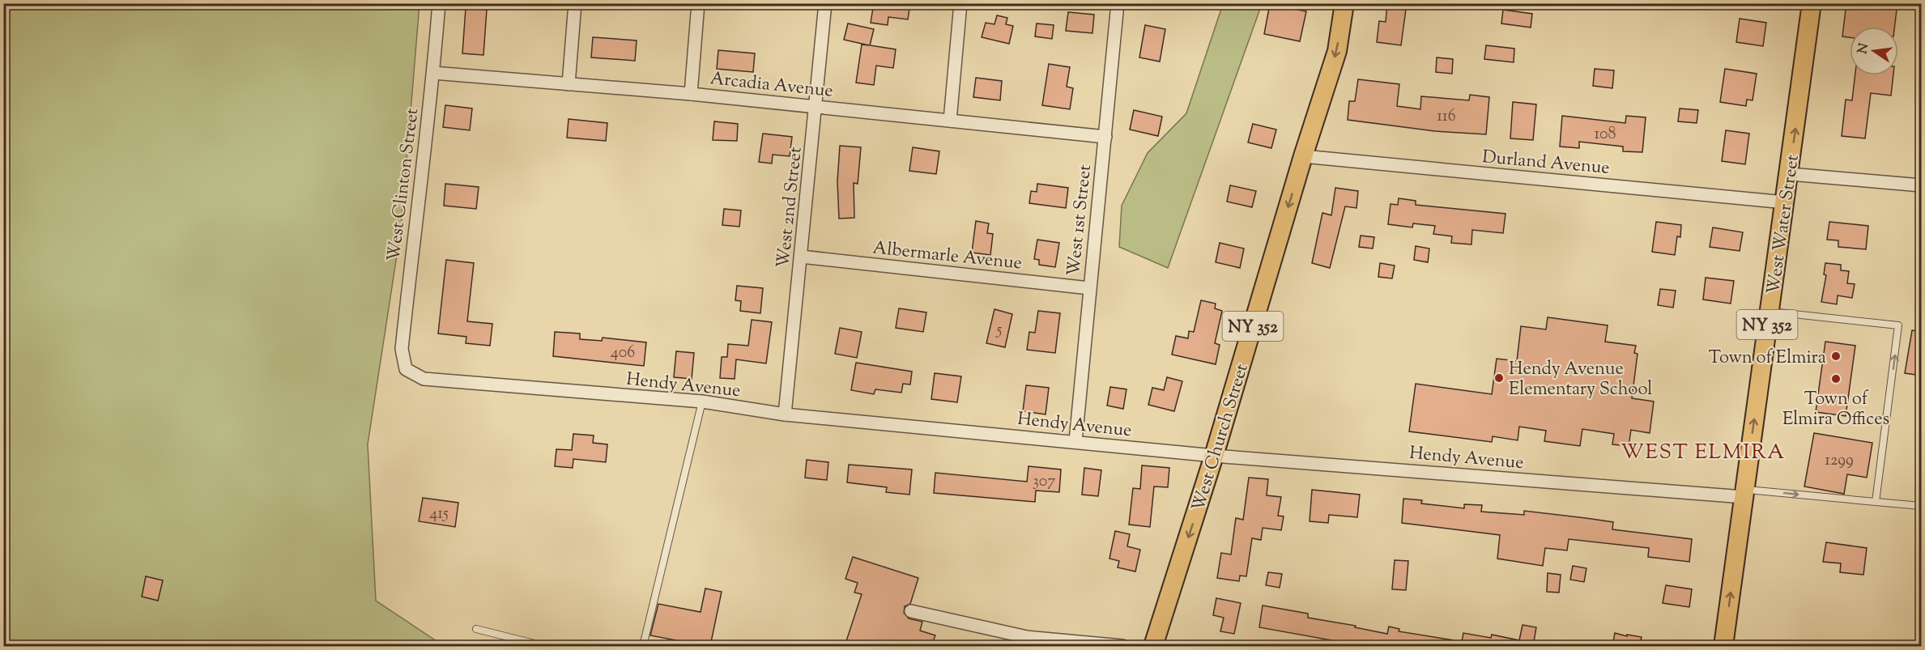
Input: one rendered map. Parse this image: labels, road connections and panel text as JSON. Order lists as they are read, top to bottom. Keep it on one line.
{"streets":{"main road":["West Water Street","NY 352","West Church Street"],"street":["Arcadia Avenue","Durland Avenue","West Clinton Street","West 2nd Street","West 1st Street","Albermarle Avenue","Hendy Avenue"]},"crossings":[["Arcadia Avenue","West Clinton Street"],["Arcadia Avenue","West 2nd Street"],["Arcadia Avenue","West 1st Street"],["Durland Avenue","West Water Street"],["Durland Avenue","West Church Street"],["West Clinton Street","Hendy Avenue"],["West 2nd Street","Albermarle Avenue"],["West 2nd Street","Hendy Avenue"],["West 1st Street","Albermarle Avenue"],["West 1st Street","Hendy Avenue"],["West Water Street","Hendy Avenue"],["Hendy Avenue","West Church Street"]],"one_way":["West Water Street","West Church Street"],"districts":["WEST ELMIRA"],"places":["Town of Elmira","Hendy Avenue Elementary School","Town of Elmira Offices"],"house_numbers":["116","108","5","406","1299","307","415"],"north":"left"}
